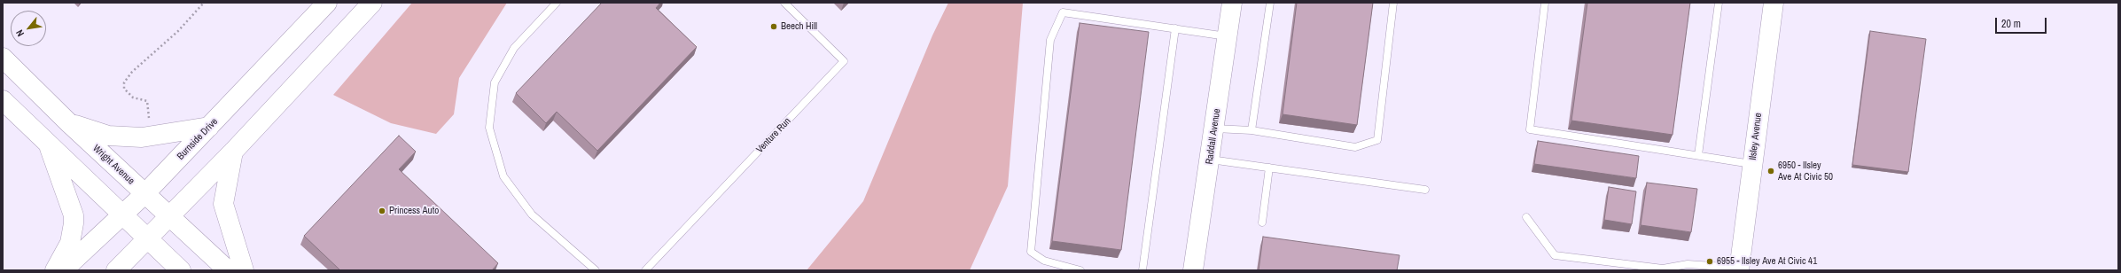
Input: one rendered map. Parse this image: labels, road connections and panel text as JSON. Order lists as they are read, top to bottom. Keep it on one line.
{"streets":{"main road":["Raddall Avenue","Ilsley Avenue","Burnside Drive","Wright Avenue"],"lane":["Venture Run"]},"crossings":[["Burnside Drive","Wright Avenue"]],"places":["Beech Hill","6950 - Ilsley Ave At Civic 50","Princess Auto","6955 - Ilsley Ave At Civic 41"],"scale_bar":"20 m","north":"bottom left"}
